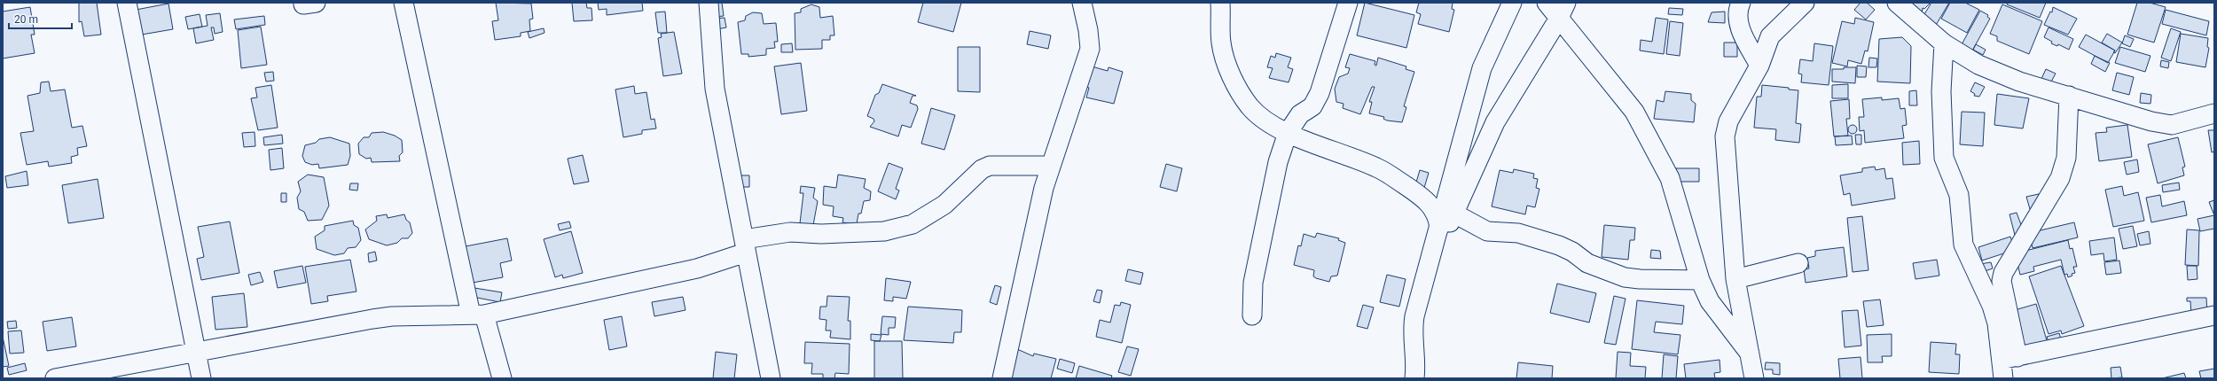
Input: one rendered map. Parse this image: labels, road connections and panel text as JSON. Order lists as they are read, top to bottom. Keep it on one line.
{"scale_bar":"20 m"}
